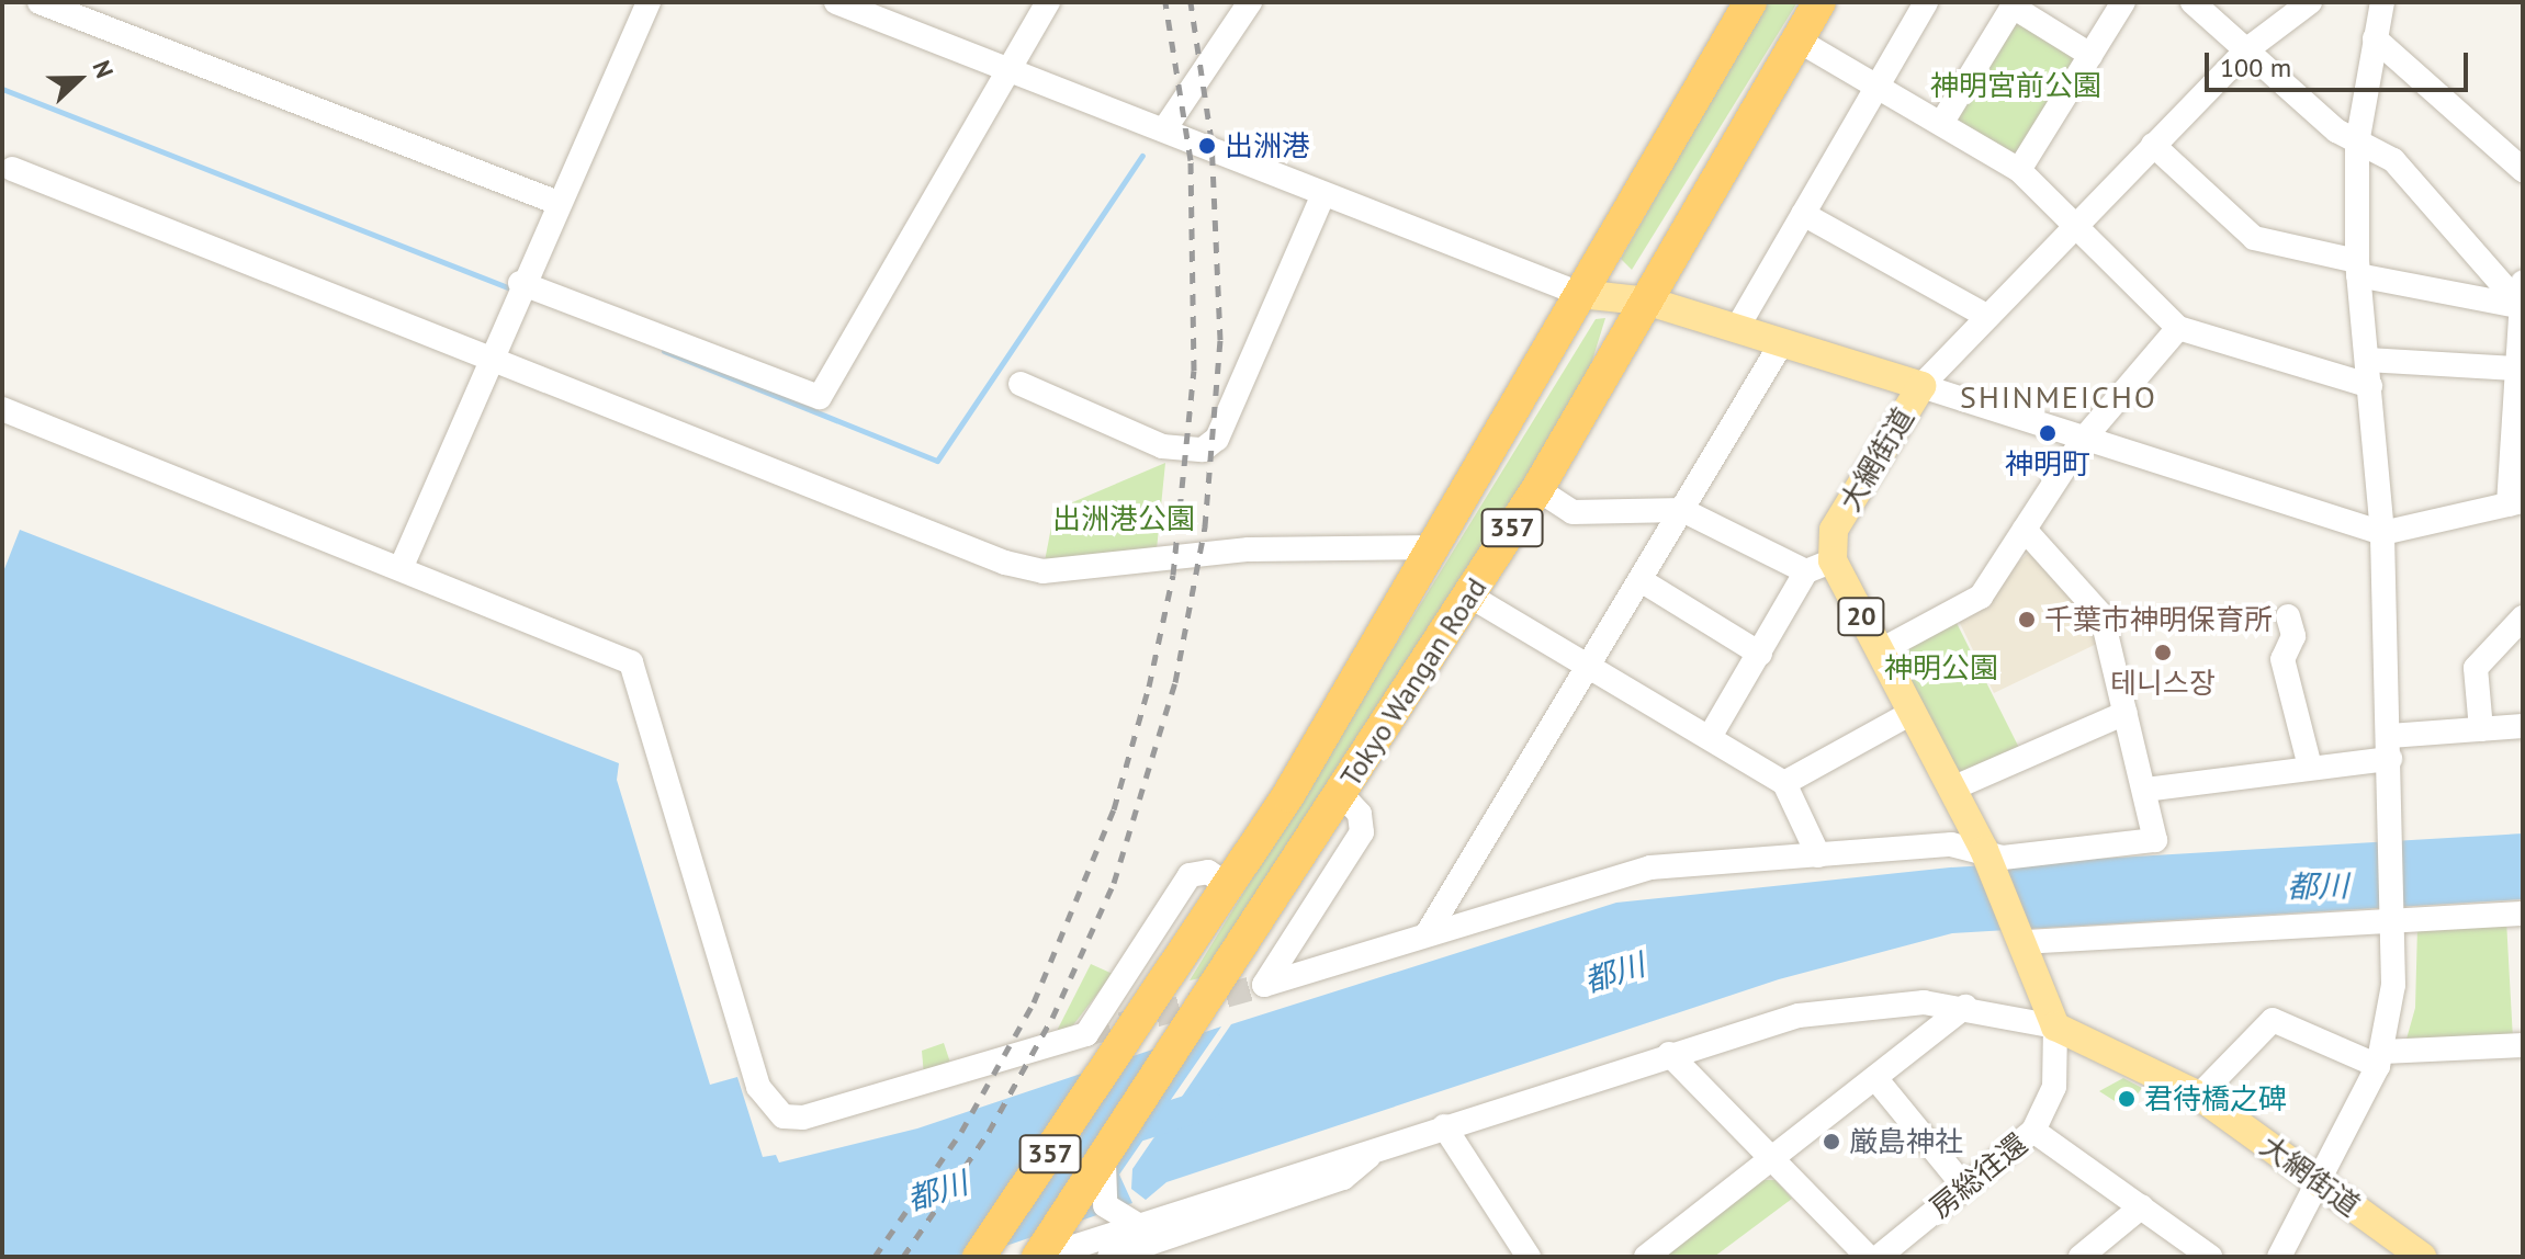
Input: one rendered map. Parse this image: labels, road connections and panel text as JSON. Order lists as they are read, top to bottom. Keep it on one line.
{"streets":{"highway":["357","Tokyo Wangan Road"],"main road":["大網街道","20"],"street":["房総往還"]},"crossings":[["大網街道","20"],["大網街道","Tokyo Wangan Road"],["大網街道","房総往還"],["20","房総往還"]],"districts":["SHINMEICHO"],"water":["都川"],"parks":["神明宮前公園","出洲港公園","神明公園"],"places":["出洲港","神明町","千葉市神明保育所","테니스장","君待橋之碑","厳島神社"],"scale_bar":"100 m","north":"right"}
